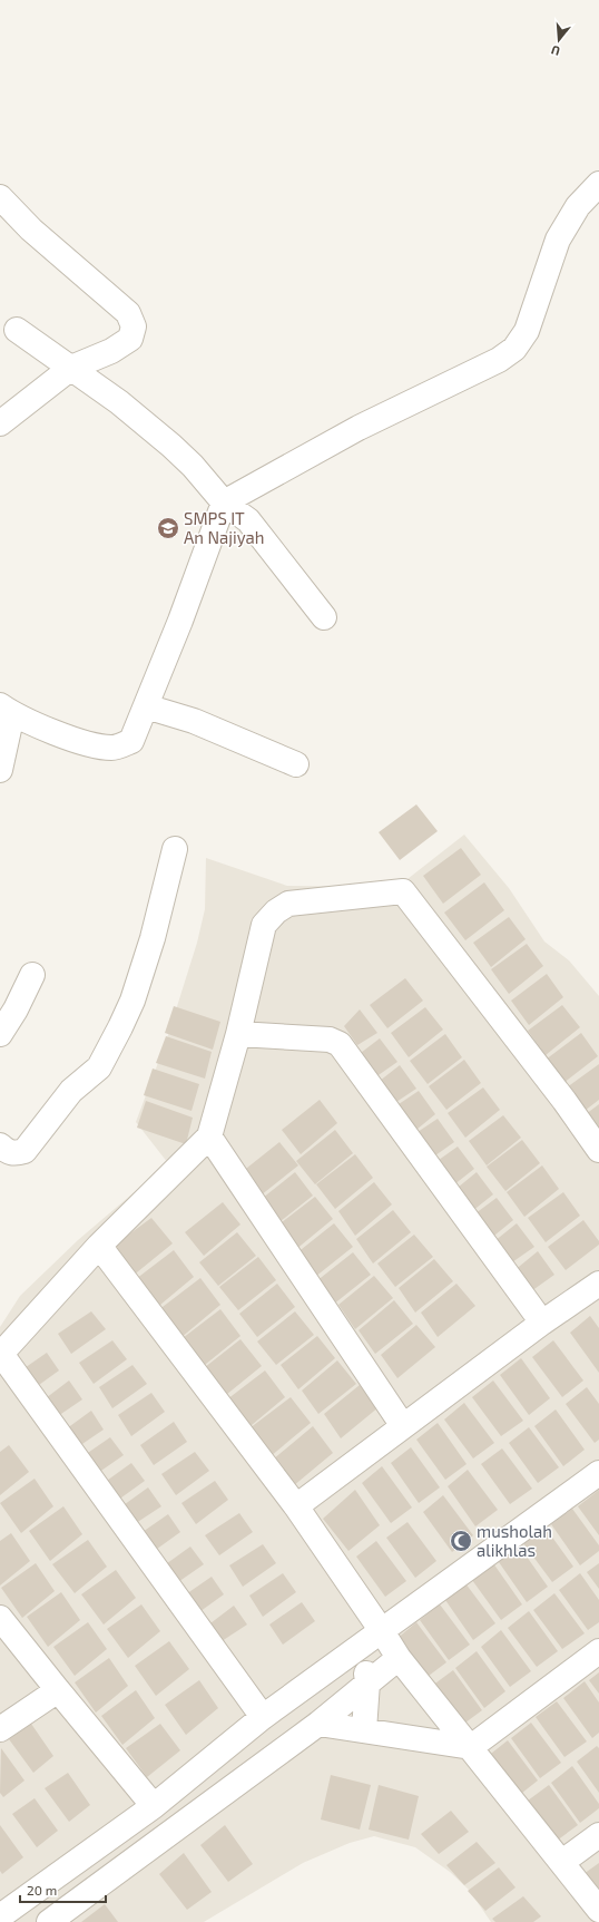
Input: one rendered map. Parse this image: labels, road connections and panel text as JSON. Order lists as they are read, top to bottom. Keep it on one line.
{"places":{"school or university":["SMPS IT An Najiyah"],"mosque":["musholah alikhlas"]},"scale_bar":"20 m","north":"bottom"}
